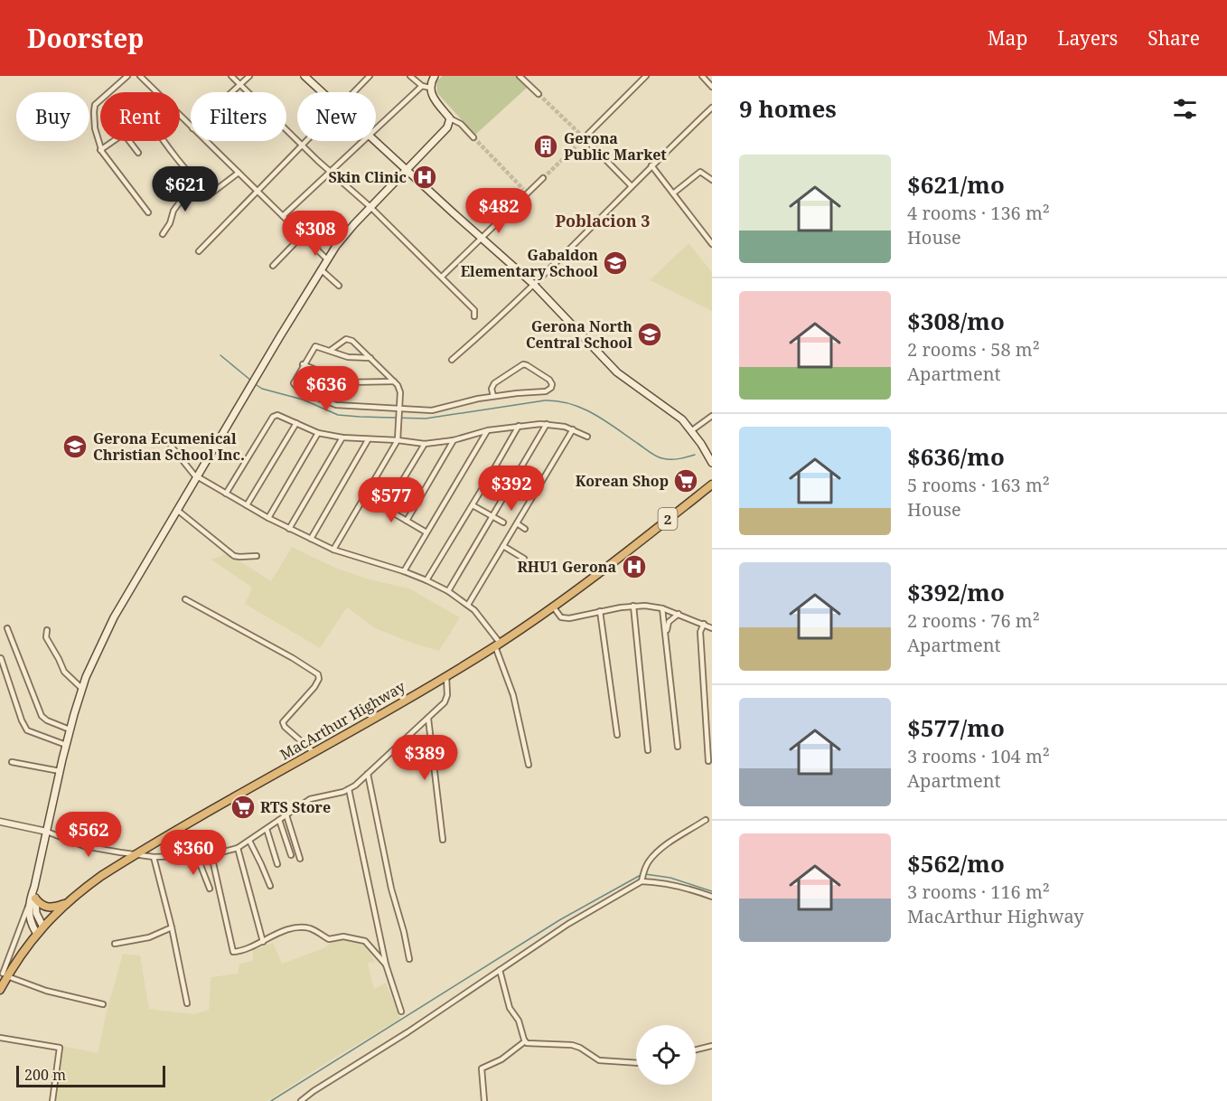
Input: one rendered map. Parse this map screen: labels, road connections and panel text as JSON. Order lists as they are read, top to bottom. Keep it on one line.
{"streets":{"highway":["2","MacArthur Highway"]},"districts":["Poblacion 3"],"places":{"building":["Gerona Public Market"],"hospital":["Skin Clinic","RHU1 Gerona"],"school or university":["Gabaldon Elementary School","Gerona North Central School","Gerona Ecumenical Christian School Inc."],"supermarket":["Korean Shop","RTS Store"]},"scale_bar":"200 m","page":{"header":"Doorstep","nav":["Map","Layers","Share"],"heading":"9 homes","chip":["Buy","Rent","Filters","New"],"list":[{"name":"$621/mo","note":"4 rooms · 136 m² · House"},{"name":"$308/mo","note":"2 rooms · 58 m² · Apartment"},{"name":"$636/mo","note":"5 rooms · 163 m² · House"},{"name":"$392/mo","note":"2 rooms · 76 m² · Apartment"},{"name":"$577/mo","note":"3 rooms · 104 m² · Apartment"},{"name":"$562/mo","note":"3 rooms · 116 m² · MacArthur Highway"}],"price":["$621","$482","$308","$636","$392","$577","$389","$562","$360"],"scale":"200 m"}}
